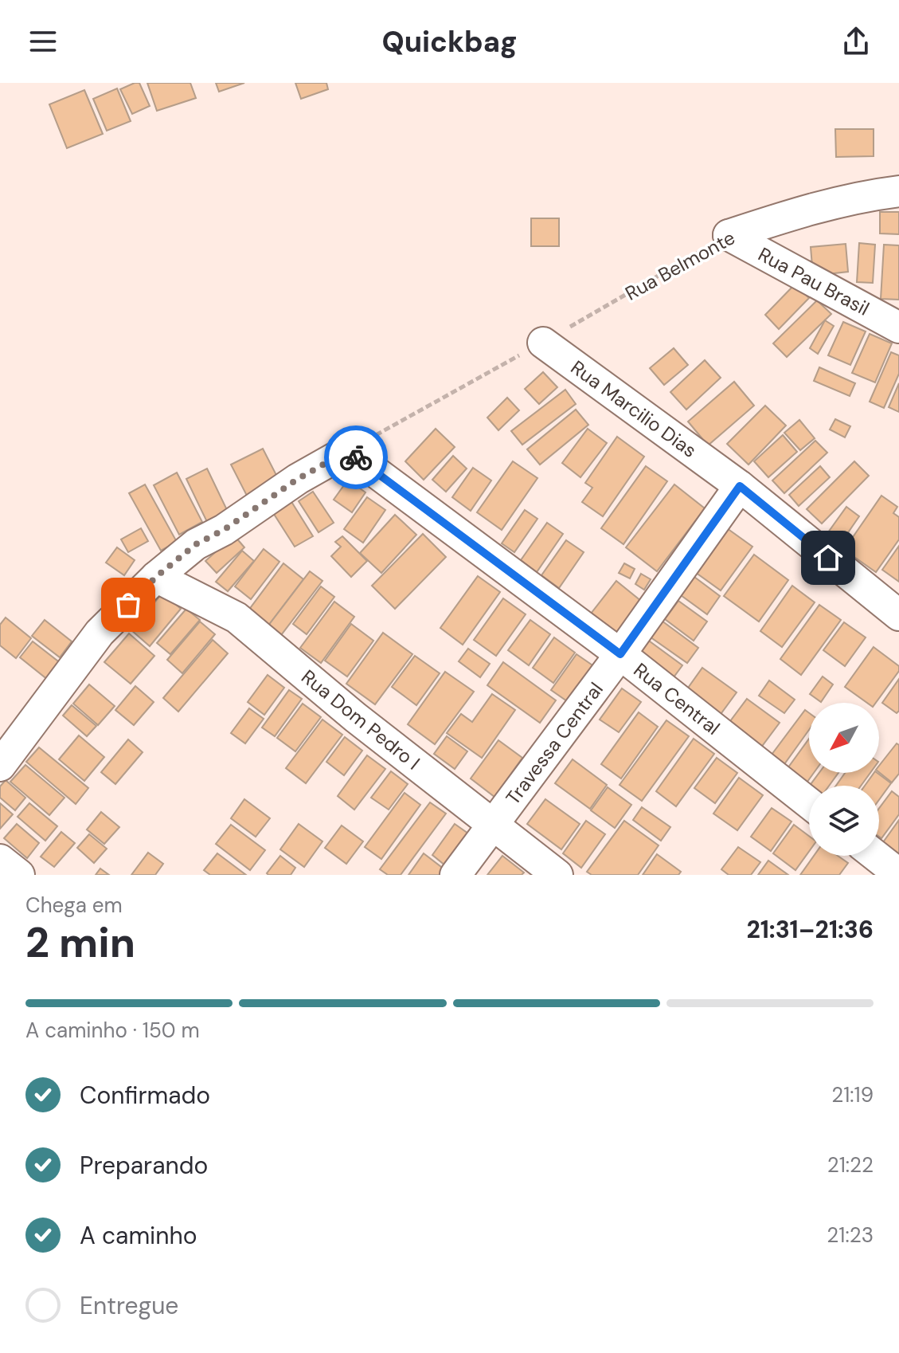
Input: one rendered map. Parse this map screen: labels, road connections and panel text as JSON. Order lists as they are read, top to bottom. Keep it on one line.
{"streets":{"street":["Rua Belmonte","Rua Pau Brasil","Rua Marcilio Dias","Rua Central","Rua Dom Pedro I","Travessa Central"]},"crossings":[["Rua Belmonte","Rua Pau Brasil"],["Rua Belmonte","Rua Marcilio Dias"],["Rua Marcilio Dias","Travessa Central"],["Rua Central","Travessa Central"],["Rua Dom Pedro I","Travessa Central"]],"north":"bottom left","page":{"header":"Quickbag","heading":["2 min","Chega em","21:31–21:36"],"bar":"A caminho · 150 m","list":[["Confirmado","21:19"],["Preparando","21:22"],["A caminho","21:23"],"Entregue"]}}
